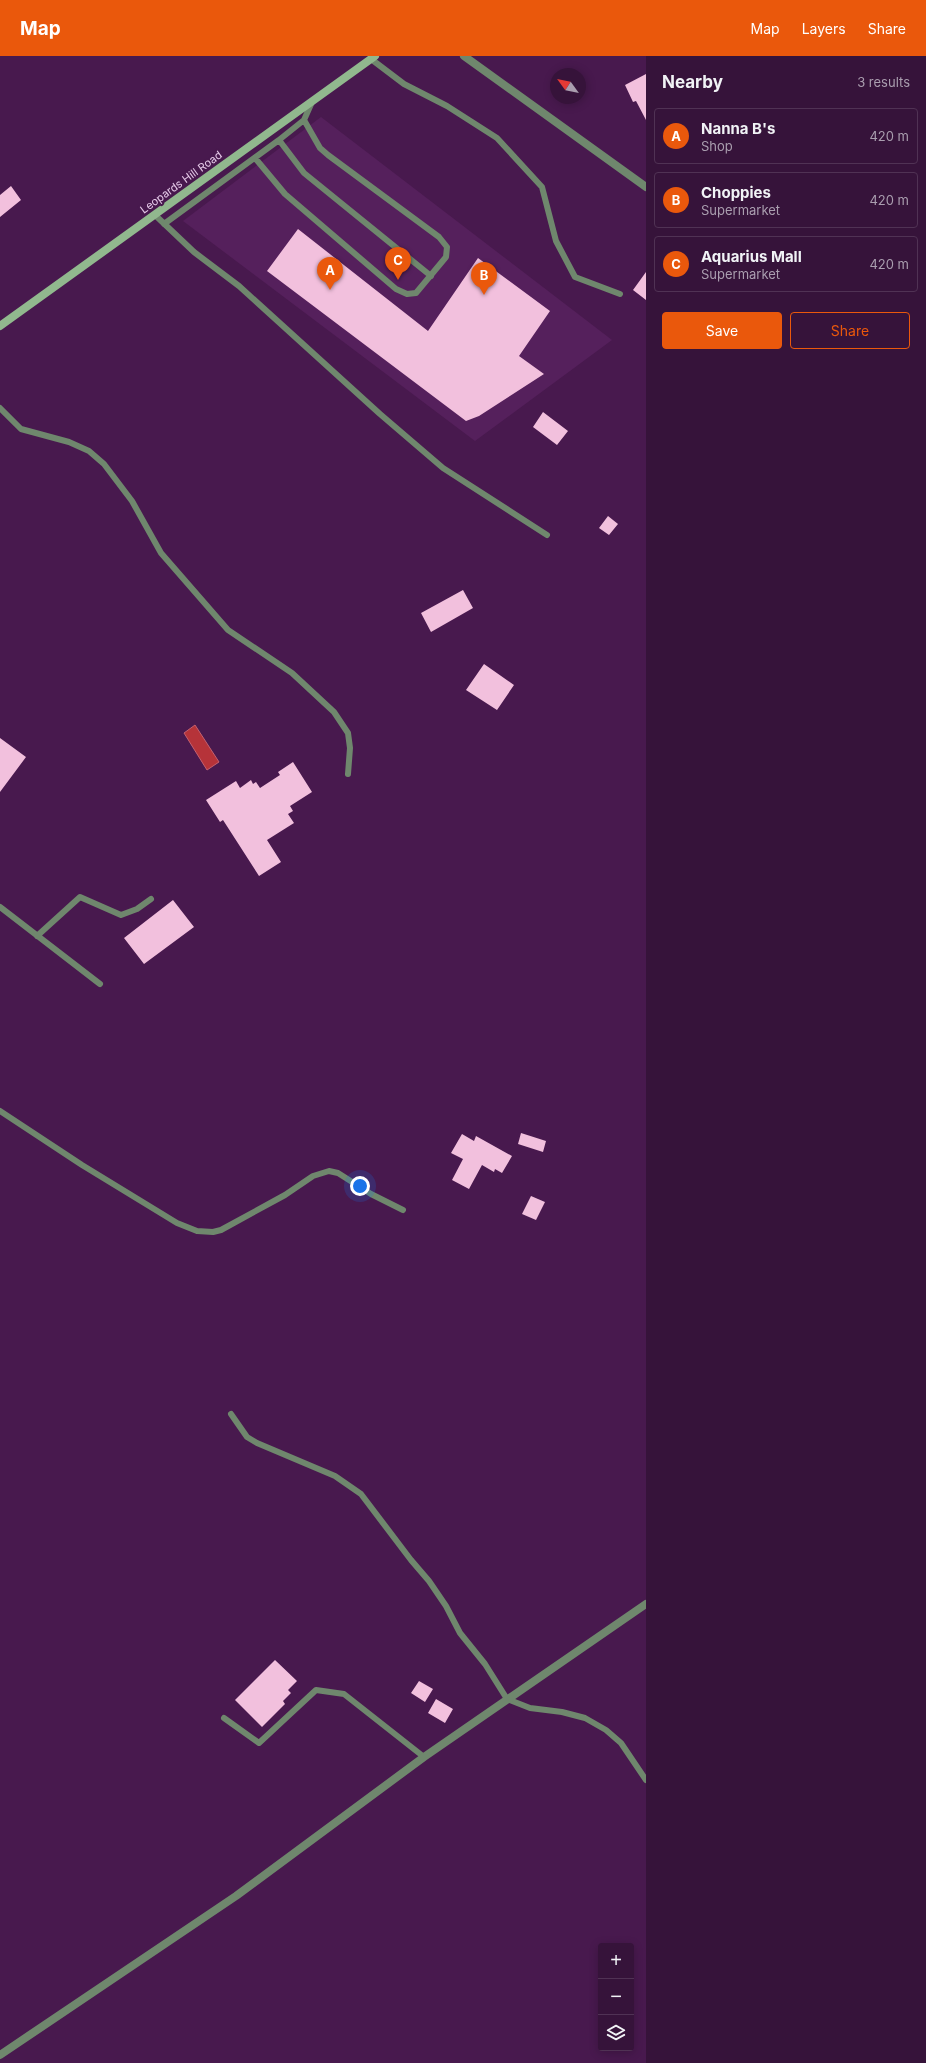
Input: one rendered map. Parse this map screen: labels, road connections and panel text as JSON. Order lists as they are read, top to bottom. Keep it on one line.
{"streets":{"main road":["Leopards Hill Road"]},"north":"top left","page":{"header":"Map","nav":["Map","Layers","Share"],"heading":["Nearby","3 results"],"list":[{"mark":"A","name":"Nanna B's","note":"Shop","value":"420 m"},{"mark":"B","name":"Choppies","note":"Supermarket","value":"420 m"},{"mark":"C","name":"Aquarius Mall","note":"Supermarket","value":"420 m"}],"pins":["C","A","B"],"buttons":["Save","Share"],"map_buttons":["+","−"]}}
